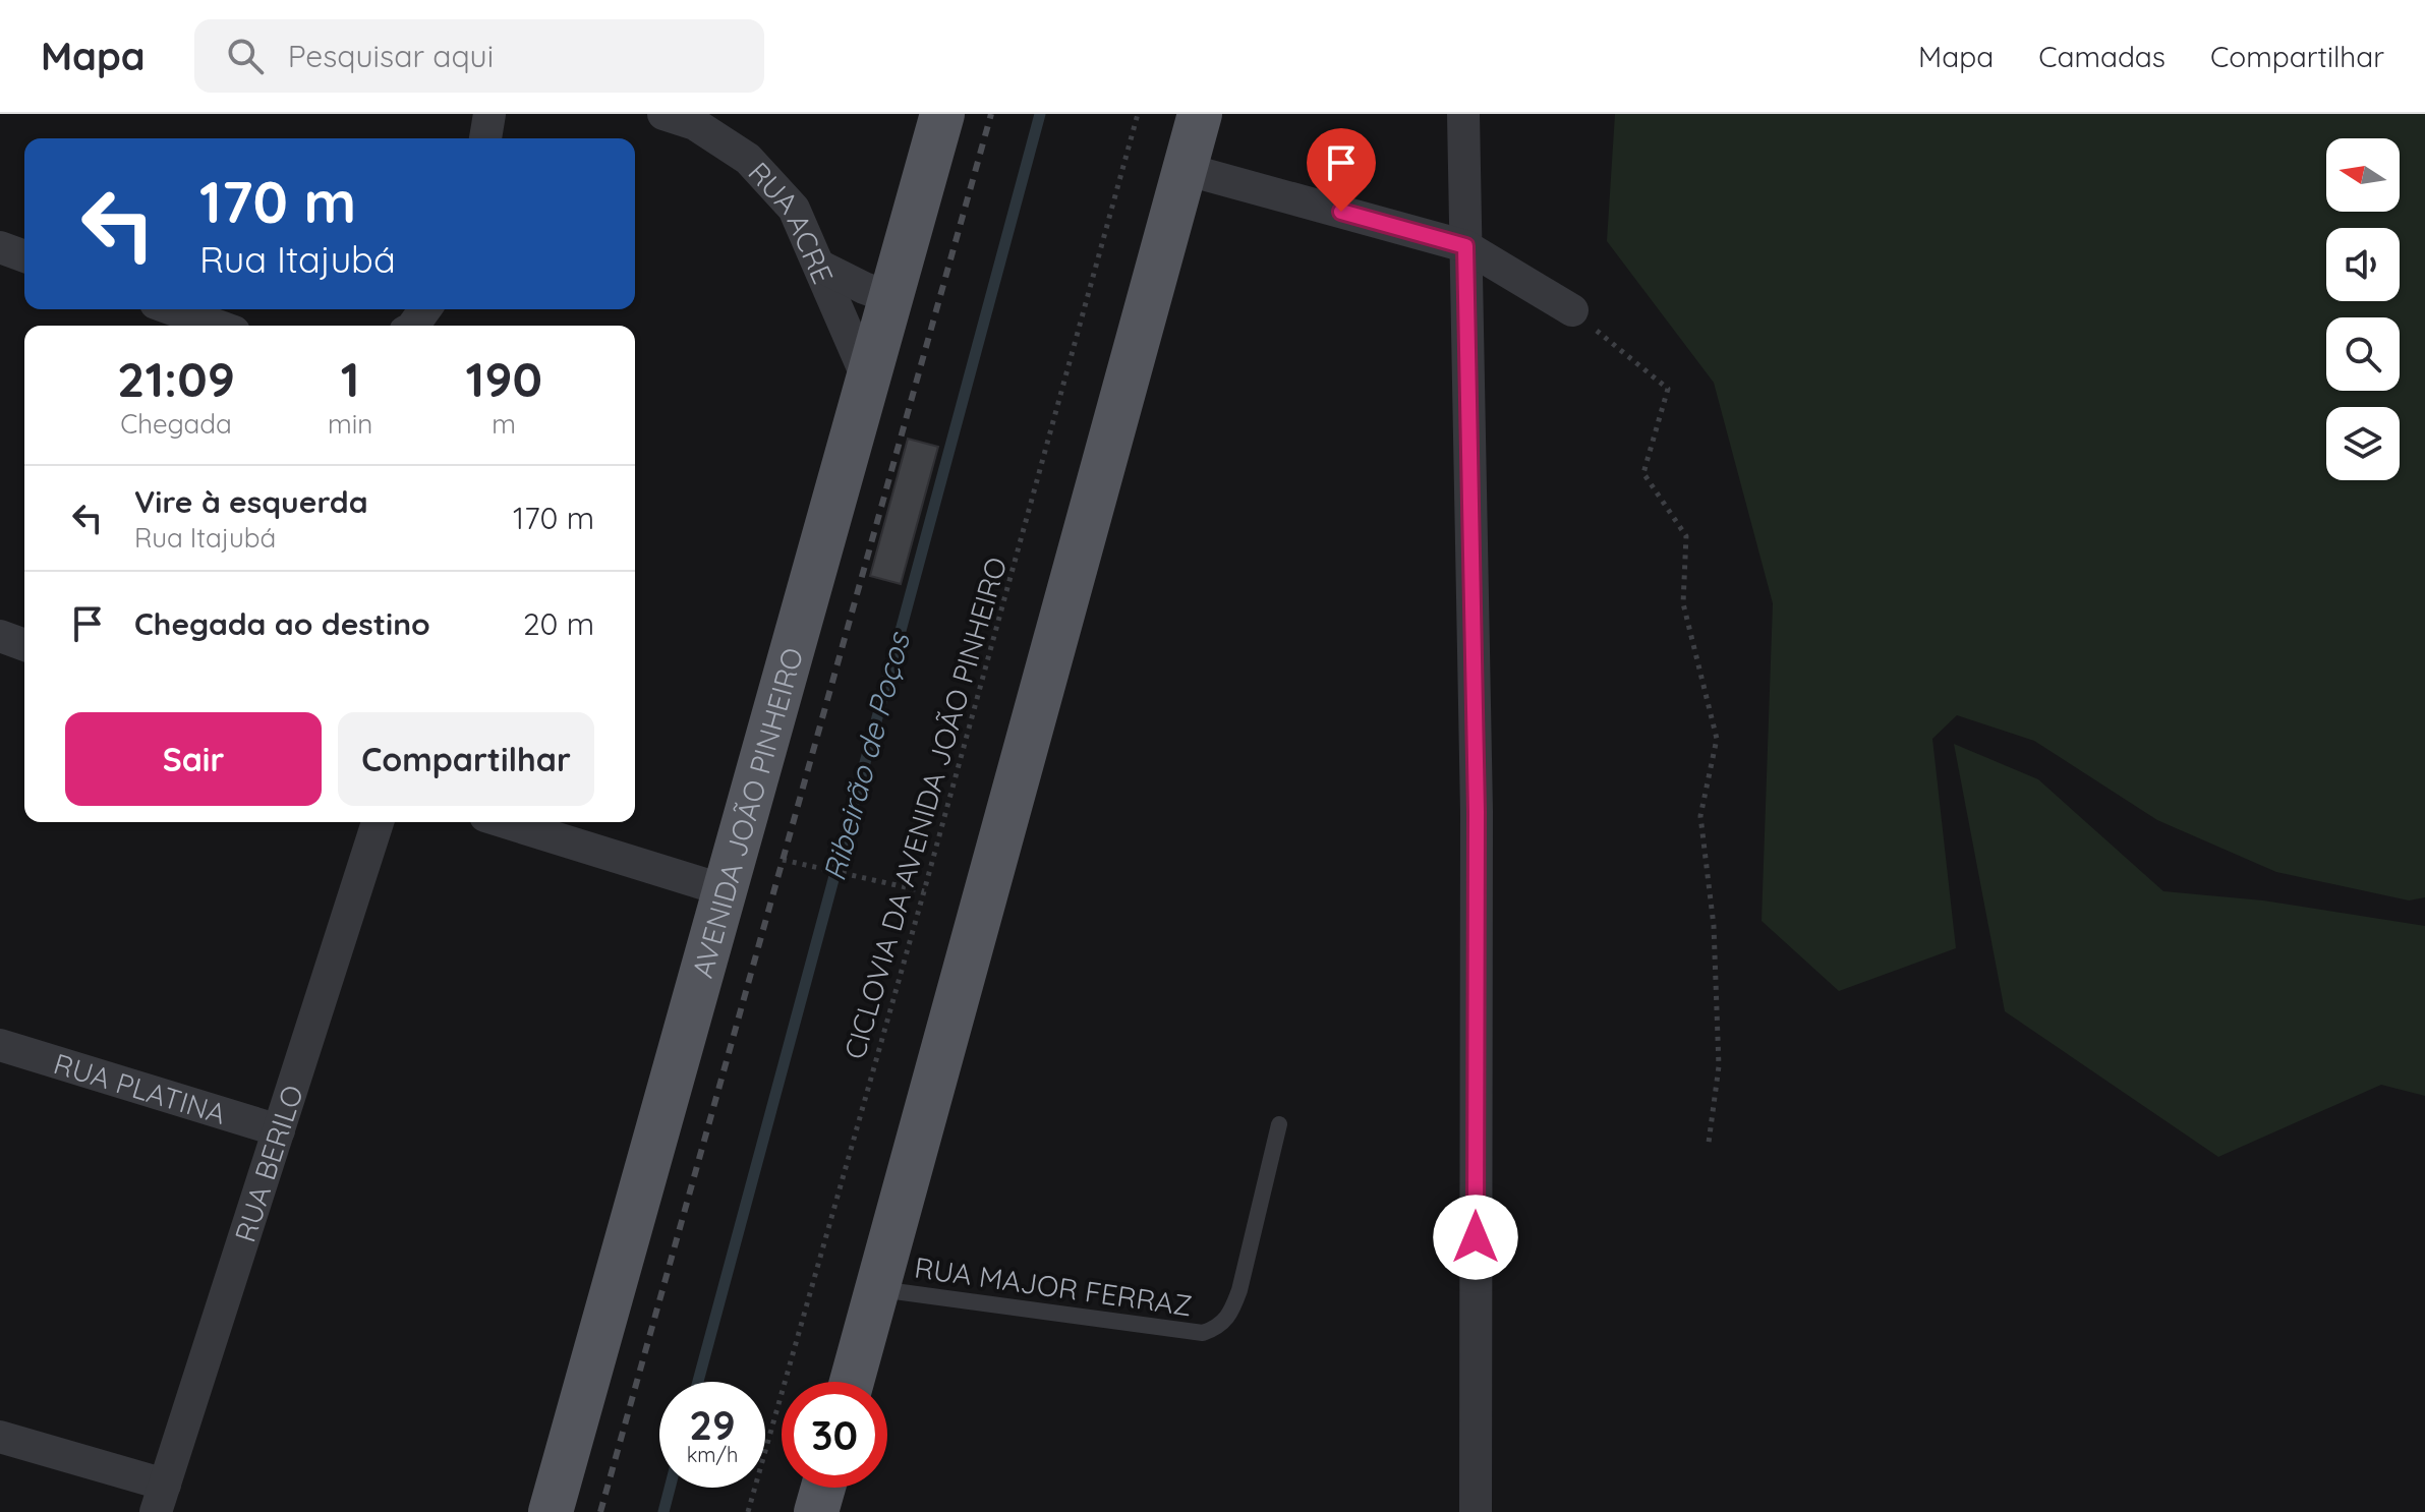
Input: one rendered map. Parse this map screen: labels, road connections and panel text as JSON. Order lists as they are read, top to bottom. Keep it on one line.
{"streets":{"main road":["AVENIDA JOÃO PINHEIRO"],"street":["RUA ACRE","RUA PLATINA","RUA BERILO"],"lane":["RUA MAJOR FERRAZ"],"path":["CICLOVIA DA AVENIDA JOÃO PINHEIRO"]},"crossings":[["RUA ACRE","AVENIDA JOÃO PINHEIRO"],["RUA PLATINA","RUA BERILO"]],"water":["Ribeirão de Poços"],"north":"left","page":{"header":"Mapa","search":"Pesquisar aqui","nav":["Mapa","Camadas","Compartilhar"],"turn":["170 m","Rua Itajubá"],"eta":["21:09","Chegada","1","min","190","m"],"list":[{"name":"Vire à esquerda","note":"Rua Itajubá","value":"170 m"},{"name":"Chegada ao destino","value":"20 m"}],"buttons":["Sair","Compartilhar"],"speed":"29 km/h","limit":"30"}}
